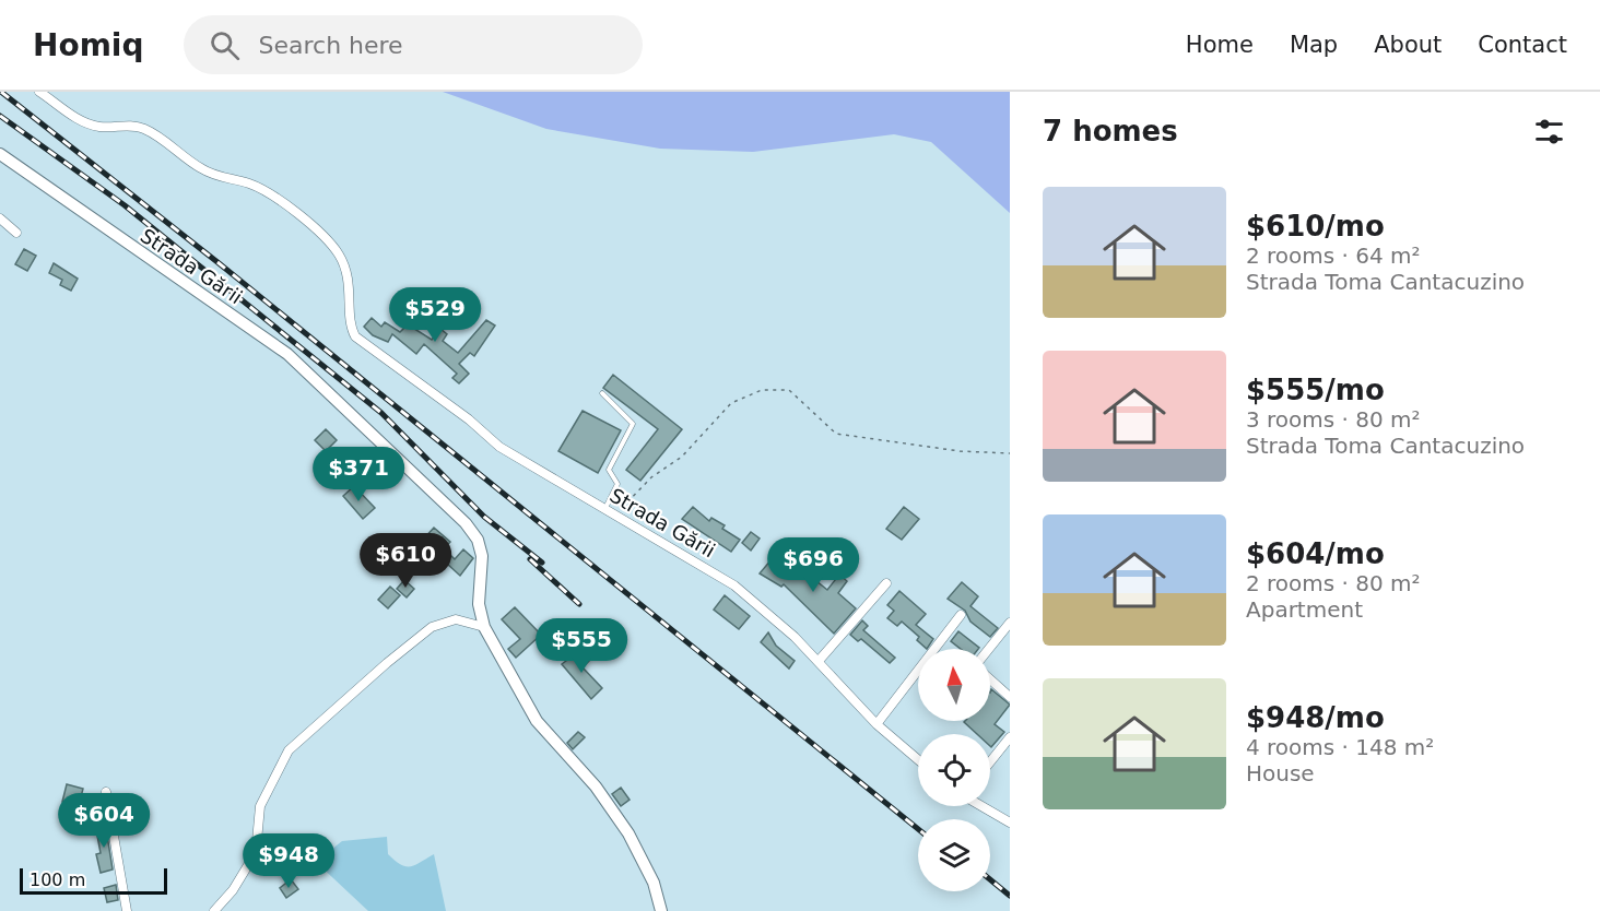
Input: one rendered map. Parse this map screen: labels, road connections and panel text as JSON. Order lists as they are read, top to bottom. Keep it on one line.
{"streets":{"street":["Strada Gării"]},"scale_bar":"100 m","north":"top","page":{"header":"Homiq","search":"Search here","nav":["Home","Map","About","Contact"],"heading":"7 homes","list":[{"name":"$610/mo","note":"2 rooms · 64 m² · Strada Toma Cantacuzino"},{"name":"$555/mo","note":"3 rooms · 80 m² · Strada Toma Cantacuzino"},{"name":"$604/mo","note":"2 rooms · 80 m² · Apartment"},{"name":"$948/mo","note":"4 rooms · 148 m² · House"}],"price":["$529","$371","$610","$696","$555","$604","$948"],"scale":"100 m"}}
